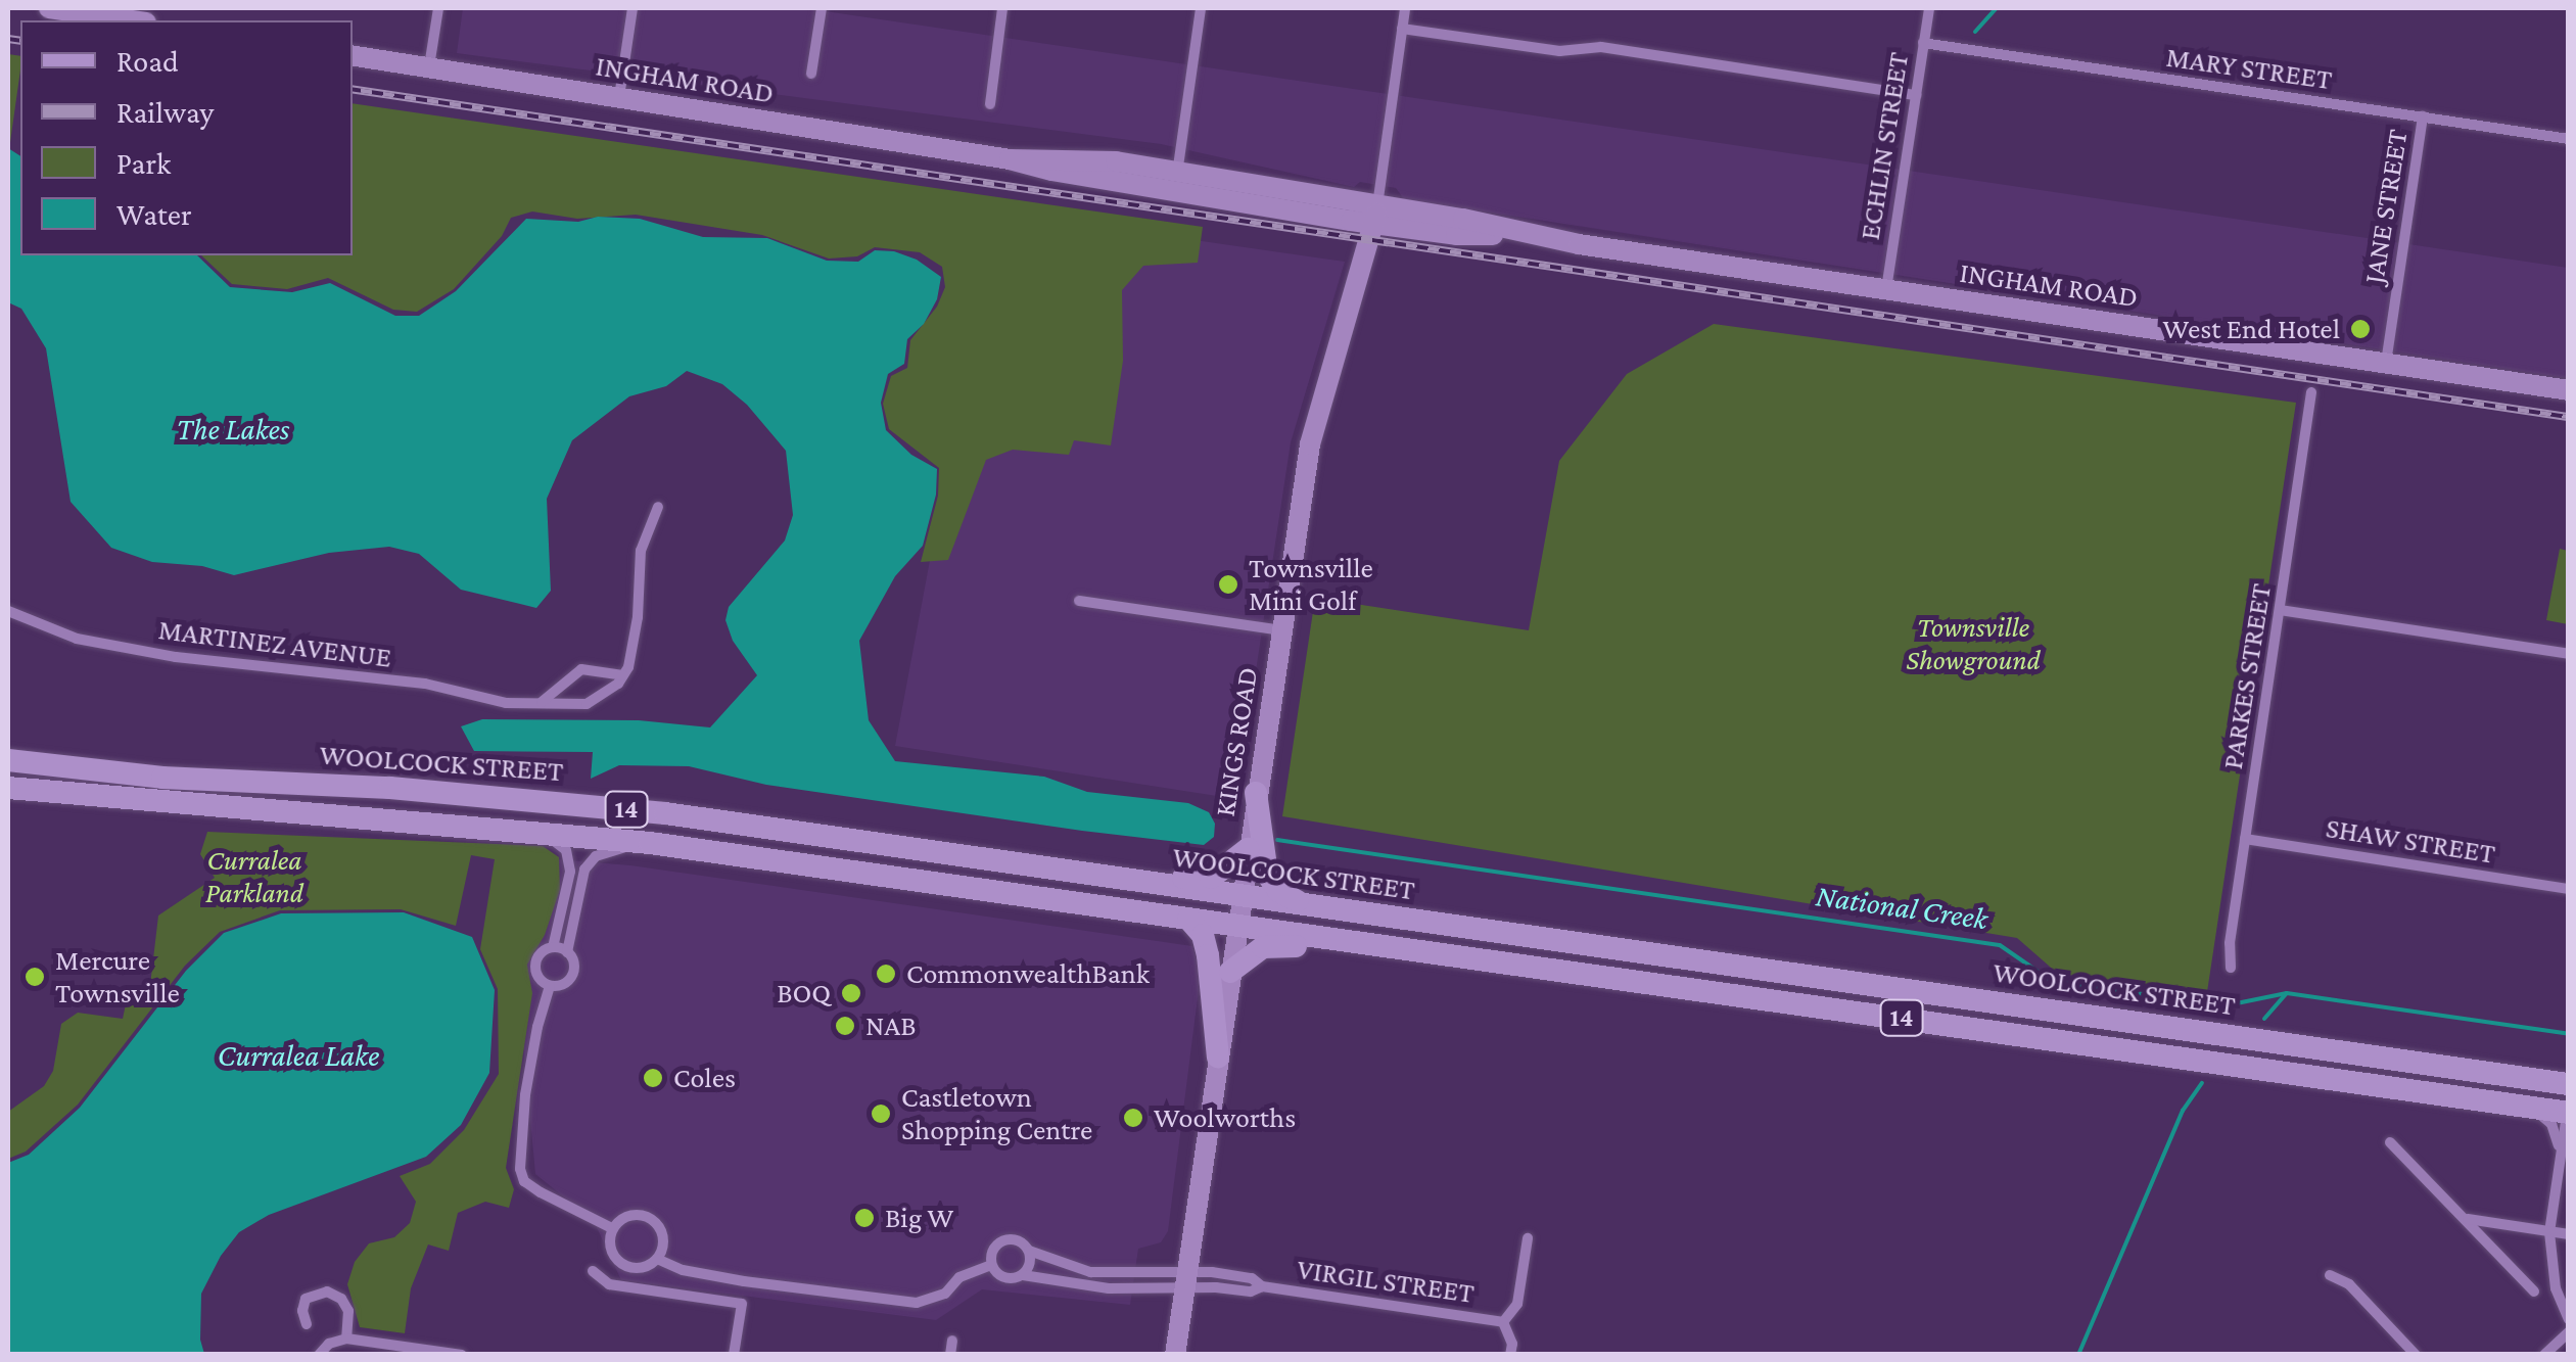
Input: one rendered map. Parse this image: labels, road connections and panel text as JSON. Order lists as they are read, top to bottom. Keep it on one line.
{"streets":{"main road":["INGHAM ROAD","KINGS ROAD","WOOLCOCK STREET","14"],"street":["MARY STREET","ECHLIN STREET","JANE STREET","MARTINEZ AVENUE","PARKES STREET","SHAW STREET","VIRGIL STREET"]},"crossings":[["MARY STREET","ECHLIN STREET"],["MARY STREET","JANE STREET"],["INGHAM ROAD","ECHLIN STREET"],["INGHAM ROAD","JANE STREET"],["INGHAM ROAD","KINGS ROAD"],["PARKES STREET","SHAW STREET"],["KINGS ROAD","WOOLCOCK STREET"],["KINGS ROAD","VIRGIL STREET"]],"water":["The Lakes","National Creek","Curralea Lake"],"parks":["Townsville Showground","Curralea Parkland"],"places":["West End Hotel","Townsville Mini Golf","CommonwealthBank","Mercure Townsville","BOQ","NAB","Coles","Castletown Shopping Centre","Woolworths","Big W"],"legend":["Road","Railway","Park","Water"]}
